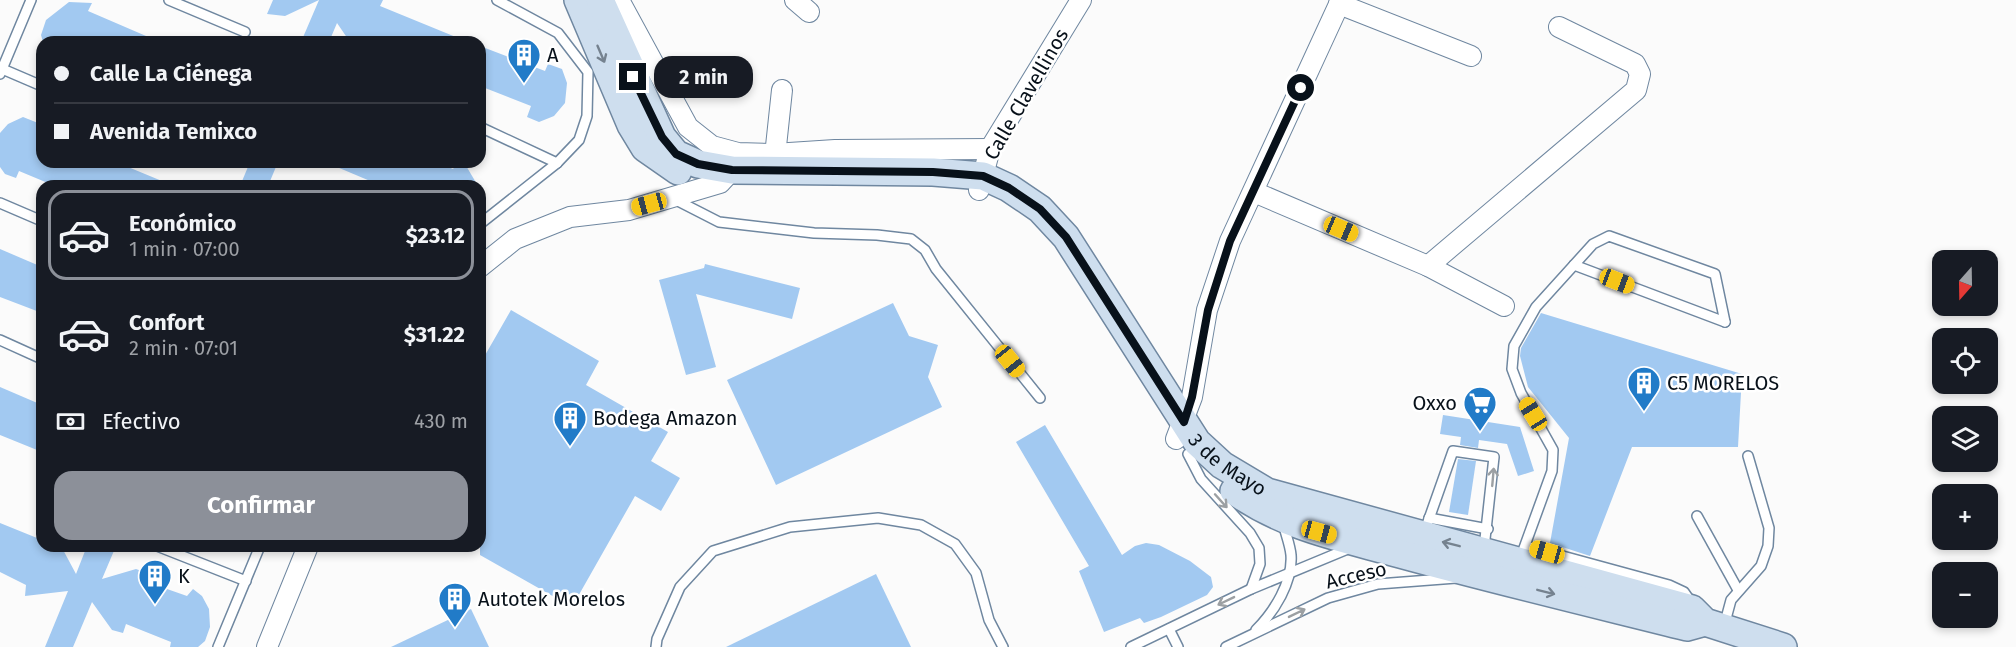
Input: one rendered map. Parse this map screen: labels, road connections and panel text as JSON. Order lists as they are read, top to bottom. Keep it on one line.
{"streets":{"main road":["3 de Mayo"],"street":["Calle Clavellinos"],"lane":["Acceso"]},"crossings":[["Calle Clavellinos","3 de Mayo"],["3 de Mayo","Acceso"]],"places":{"building":["A","C5 MORELOS","Bodega Amazon","K","Autotek Morelos"],"supermarket":["Oxxo"]},"north":"bottom","page":{"banner":["Calle La Ciénega","Avenida Temixco"],"bubble":"2 min","list":[{"name":"Económico","note":"1 min · 07:00","value":"$23.12"},{"name":"Confort","note":"2 min · 07:01","value":"$31.22"}],"map_buttons":["+","−"],"pay":["Efectivo","430 m"],"buttons":"Confirmar"}}
